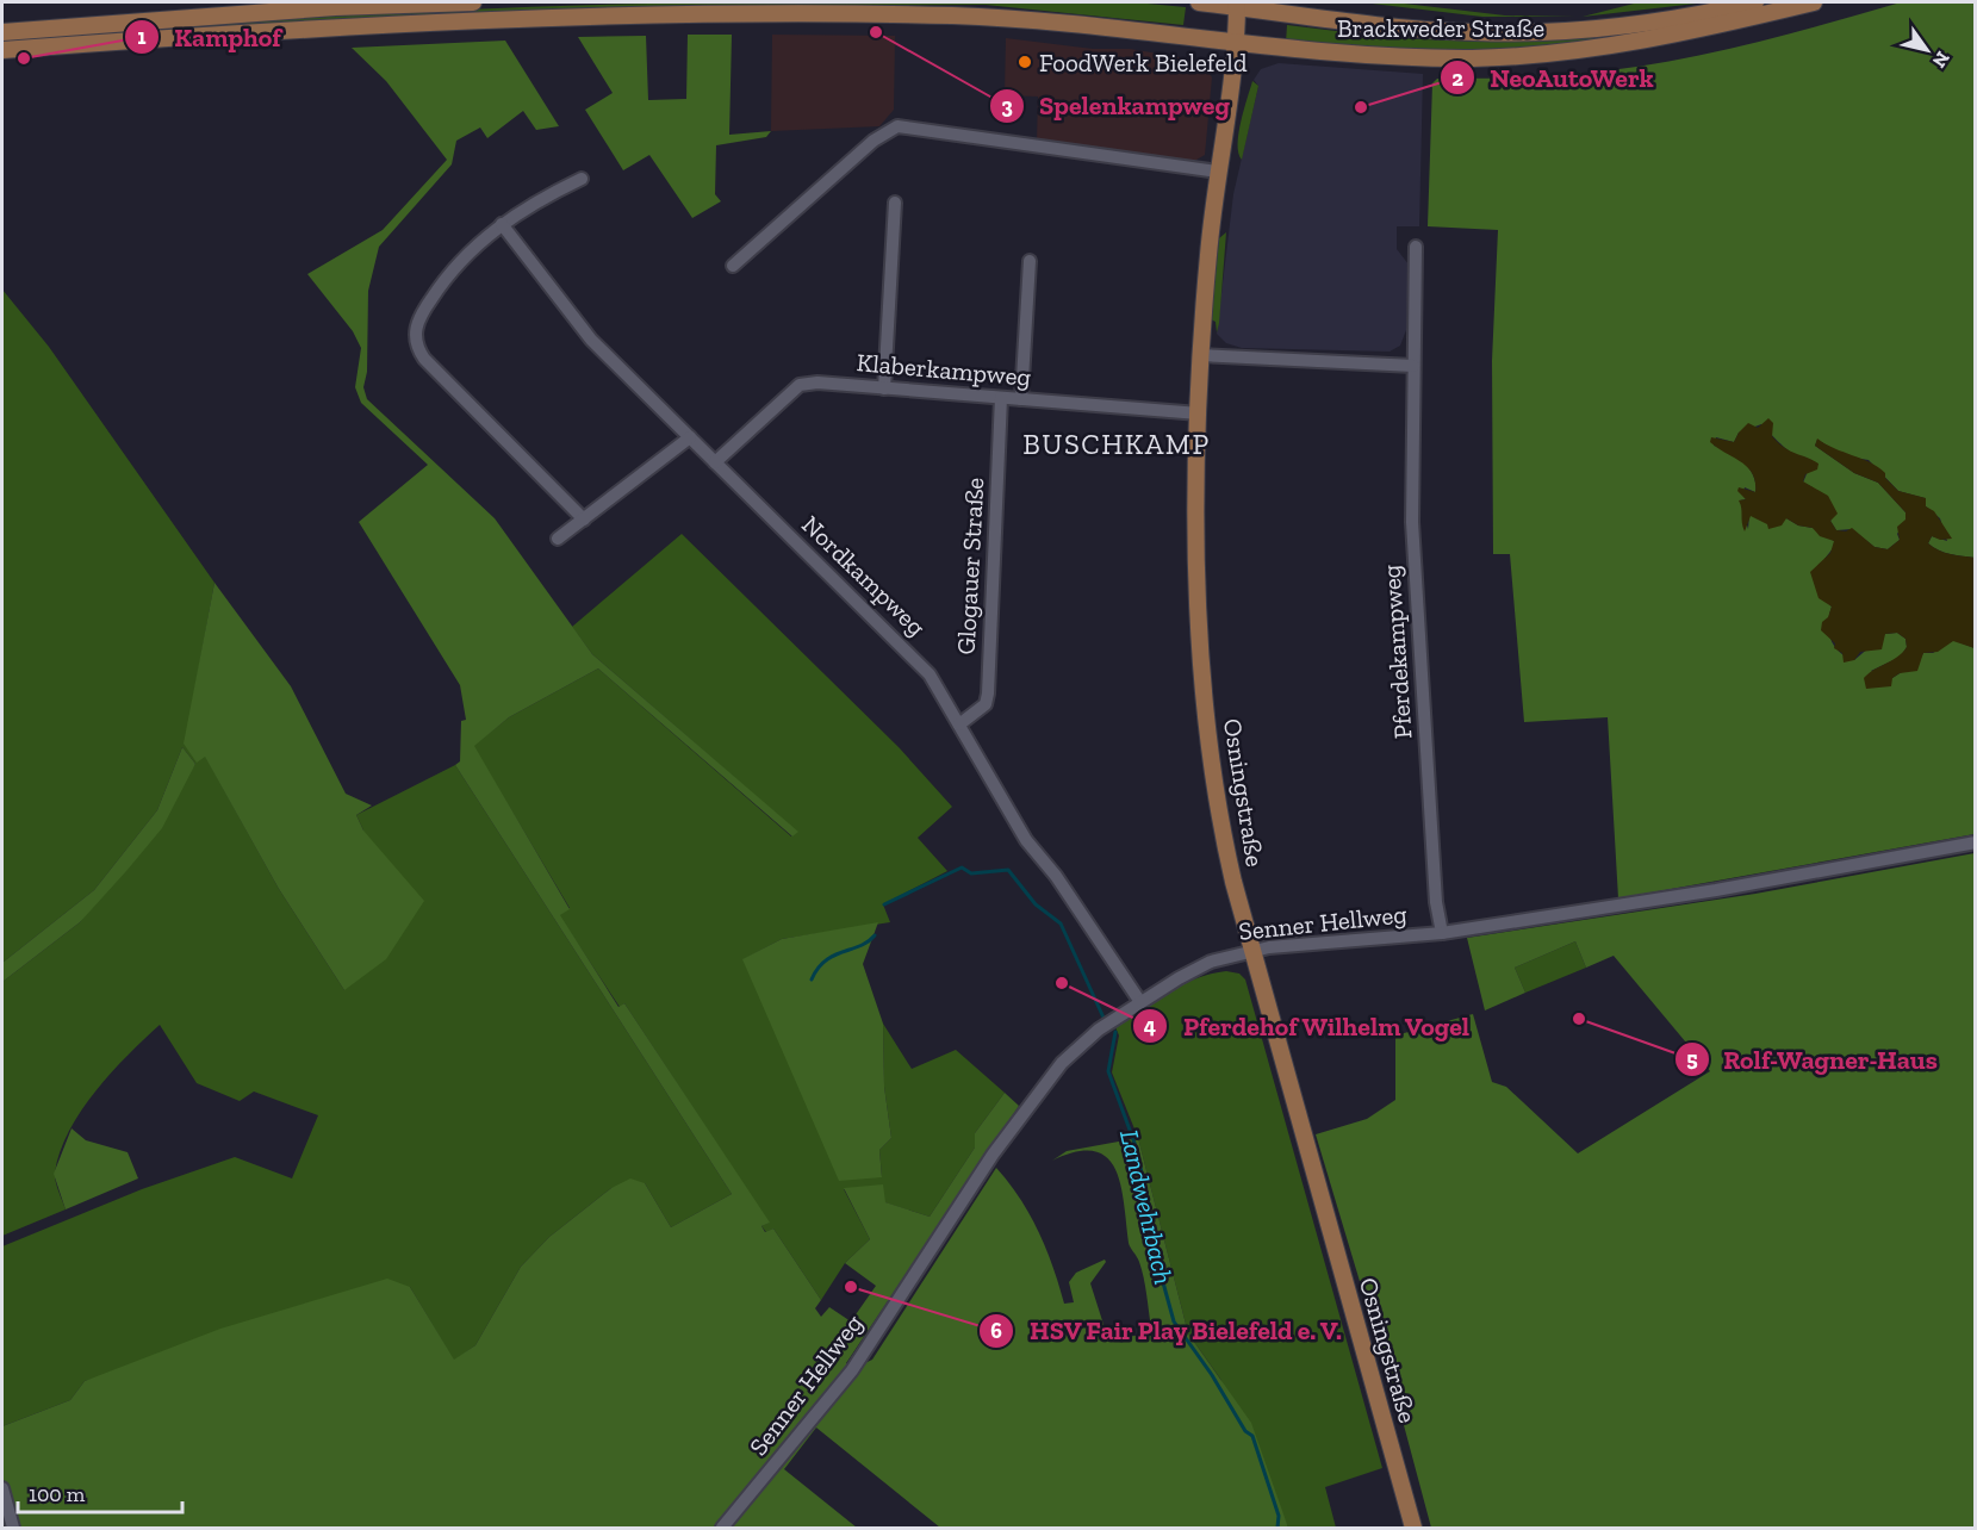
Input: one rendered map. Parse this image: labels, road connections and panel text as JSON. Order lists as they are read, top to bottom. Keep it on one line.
{"streets":{"main road":["Brackweder Straße","Osningstraße"],"street":["Klaberkampweg","Glogauer Straße","Nordkampweg","Pferdekampweg","Senner Hellweg"]},"crossings":[["Brackweder Straße","Osningstraße"],["Klaberkampweg","Glogauer Straße"],["Klaberkampweg","Nordkampweg"],["Klaberkampweg","Osningstraße"],["Glogauer Straße","Nordkampweg"],["Nordkampweg","Senner Hellweg"],["Pferdekampweg","Senner Hellweg"],["Osningstraße","Senner Hellweg"]],"districts":["BUSCHKAMP"],"water":["Landwehrbach"],"places":["Spelenkampweg","Kamphof","FoodWerk Bielefeld","NeoAutoWerk","Pferdehof Wilhelm Vogel","Rolf-Wagner-Haus","HSV Fair Play Bielefeld e. V."],"scale_bar":"100 m","north":"bottom right"}
